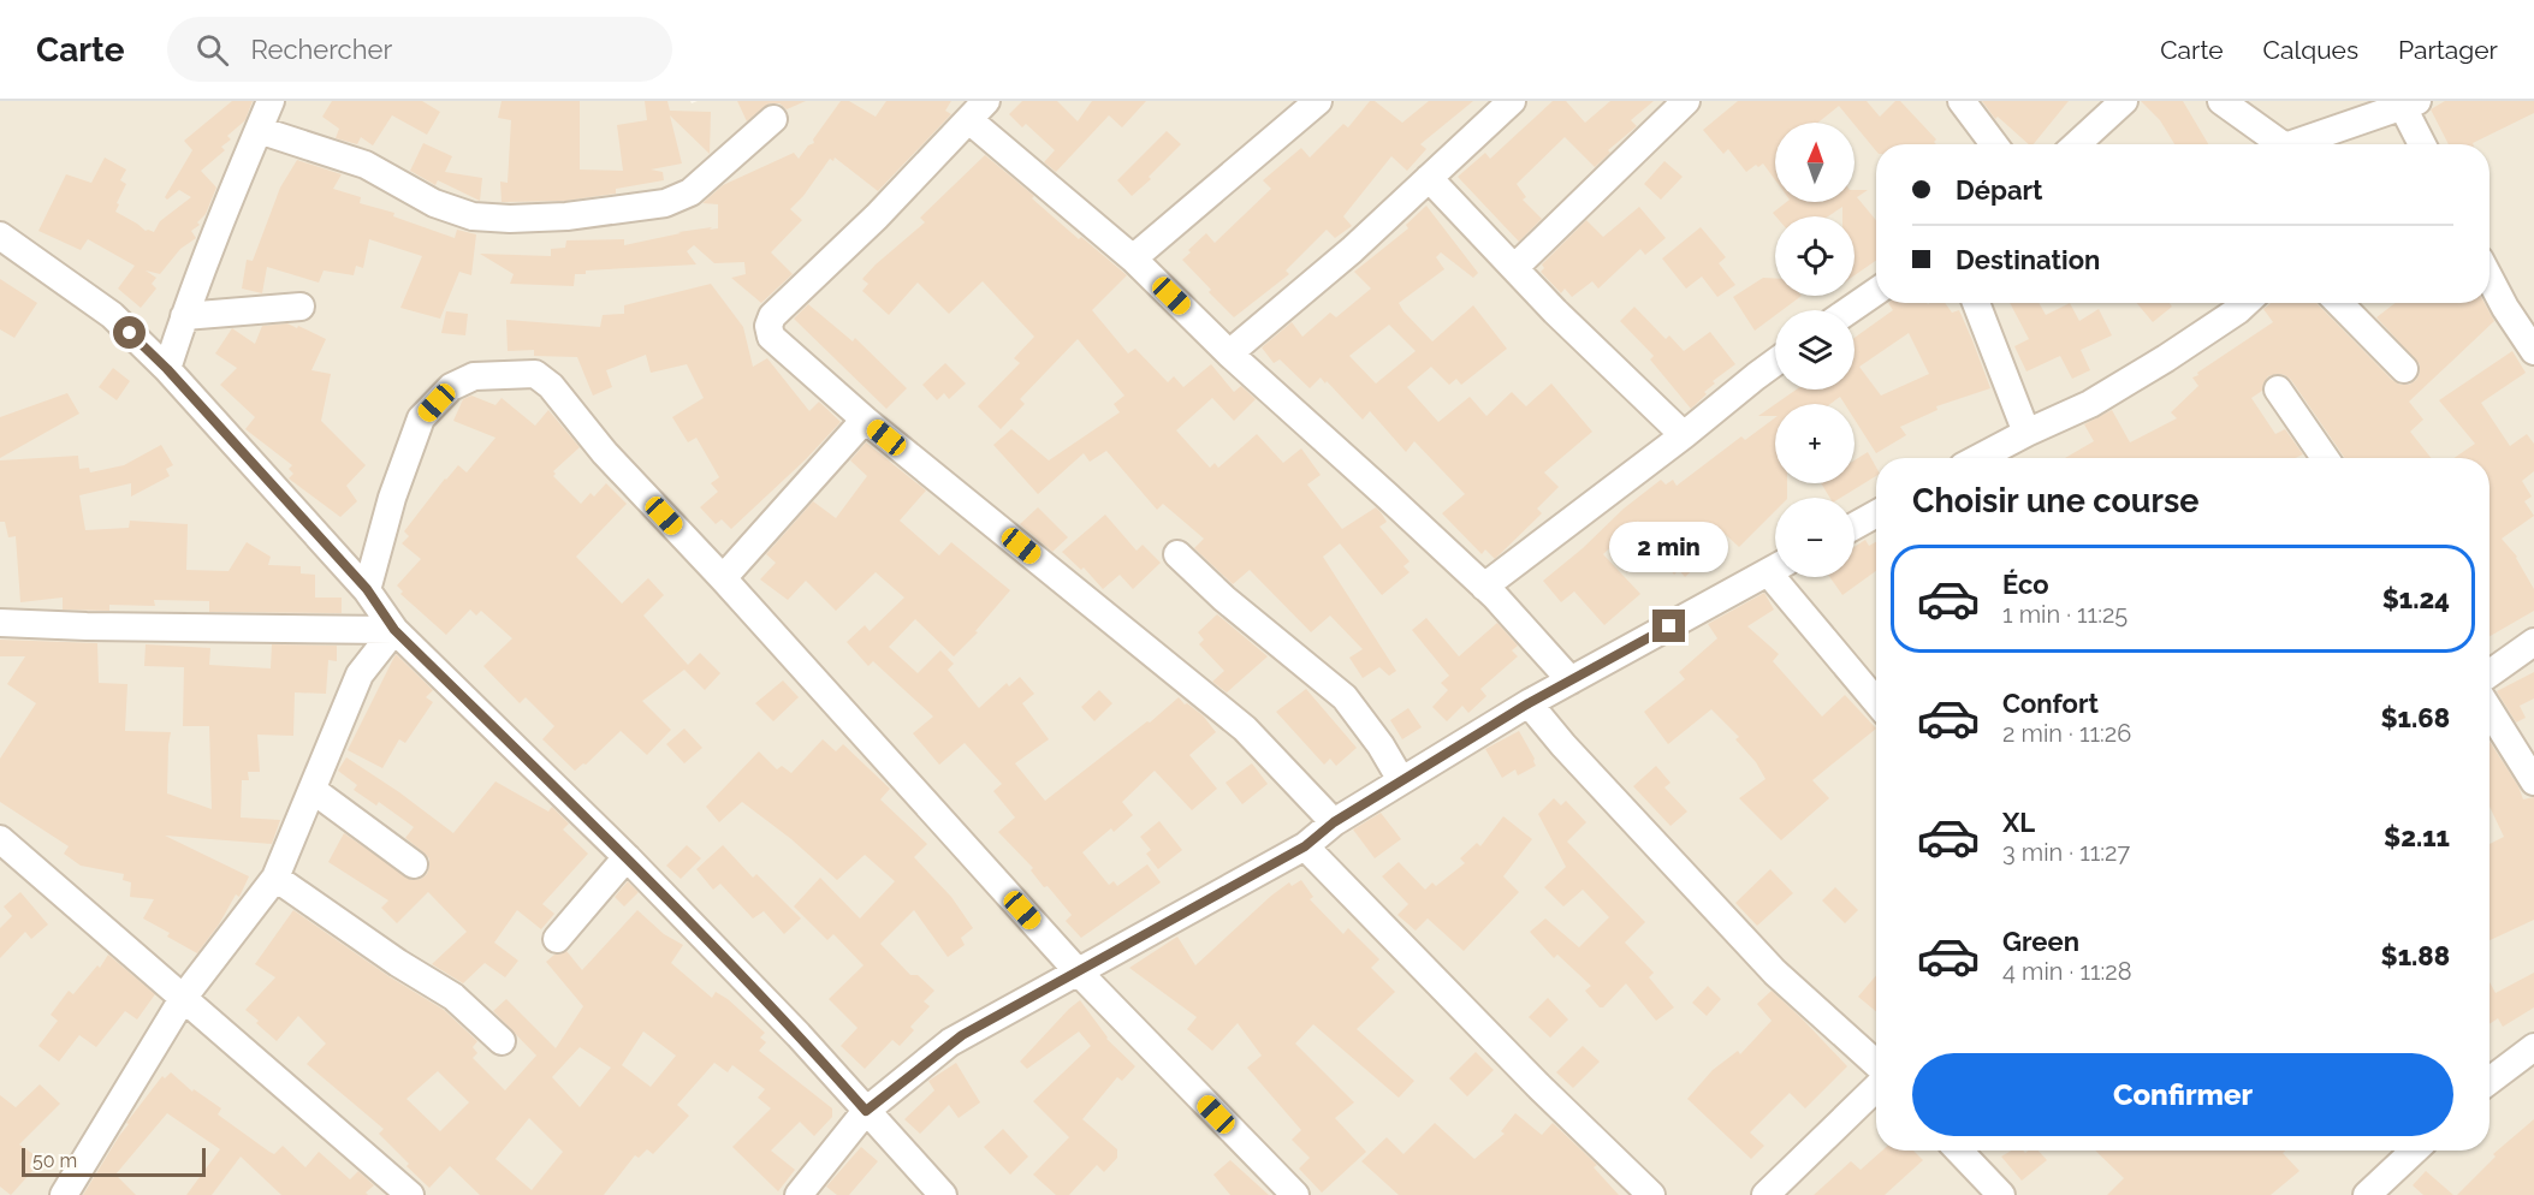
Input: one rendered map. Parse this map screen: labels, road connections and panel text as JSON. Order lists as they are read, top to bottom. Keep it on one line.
{"scale_bar":"50 m","north":"top","page":{"header":"Carte","search":"Rechercher","nav":["Carte","Calques","Partager"],"map_buttons":["+","−"],"banner":["Départ","Destination"],"heading":"Choisir une course","bubble":"2 min","list":[{"name":"Éco","note":"1 min · 11:25","value":"$1.24"},{"name":"Confort","note":"2 min · 11:26","value":"$1.68"},{"name":"XL","note":"3 min · 11:27","value":"$2.11"},{"name":"Green","note":"4 min · 11:28","value":"$1.88"}],"buttons":"Confirmer","scale":"50 m"}}
